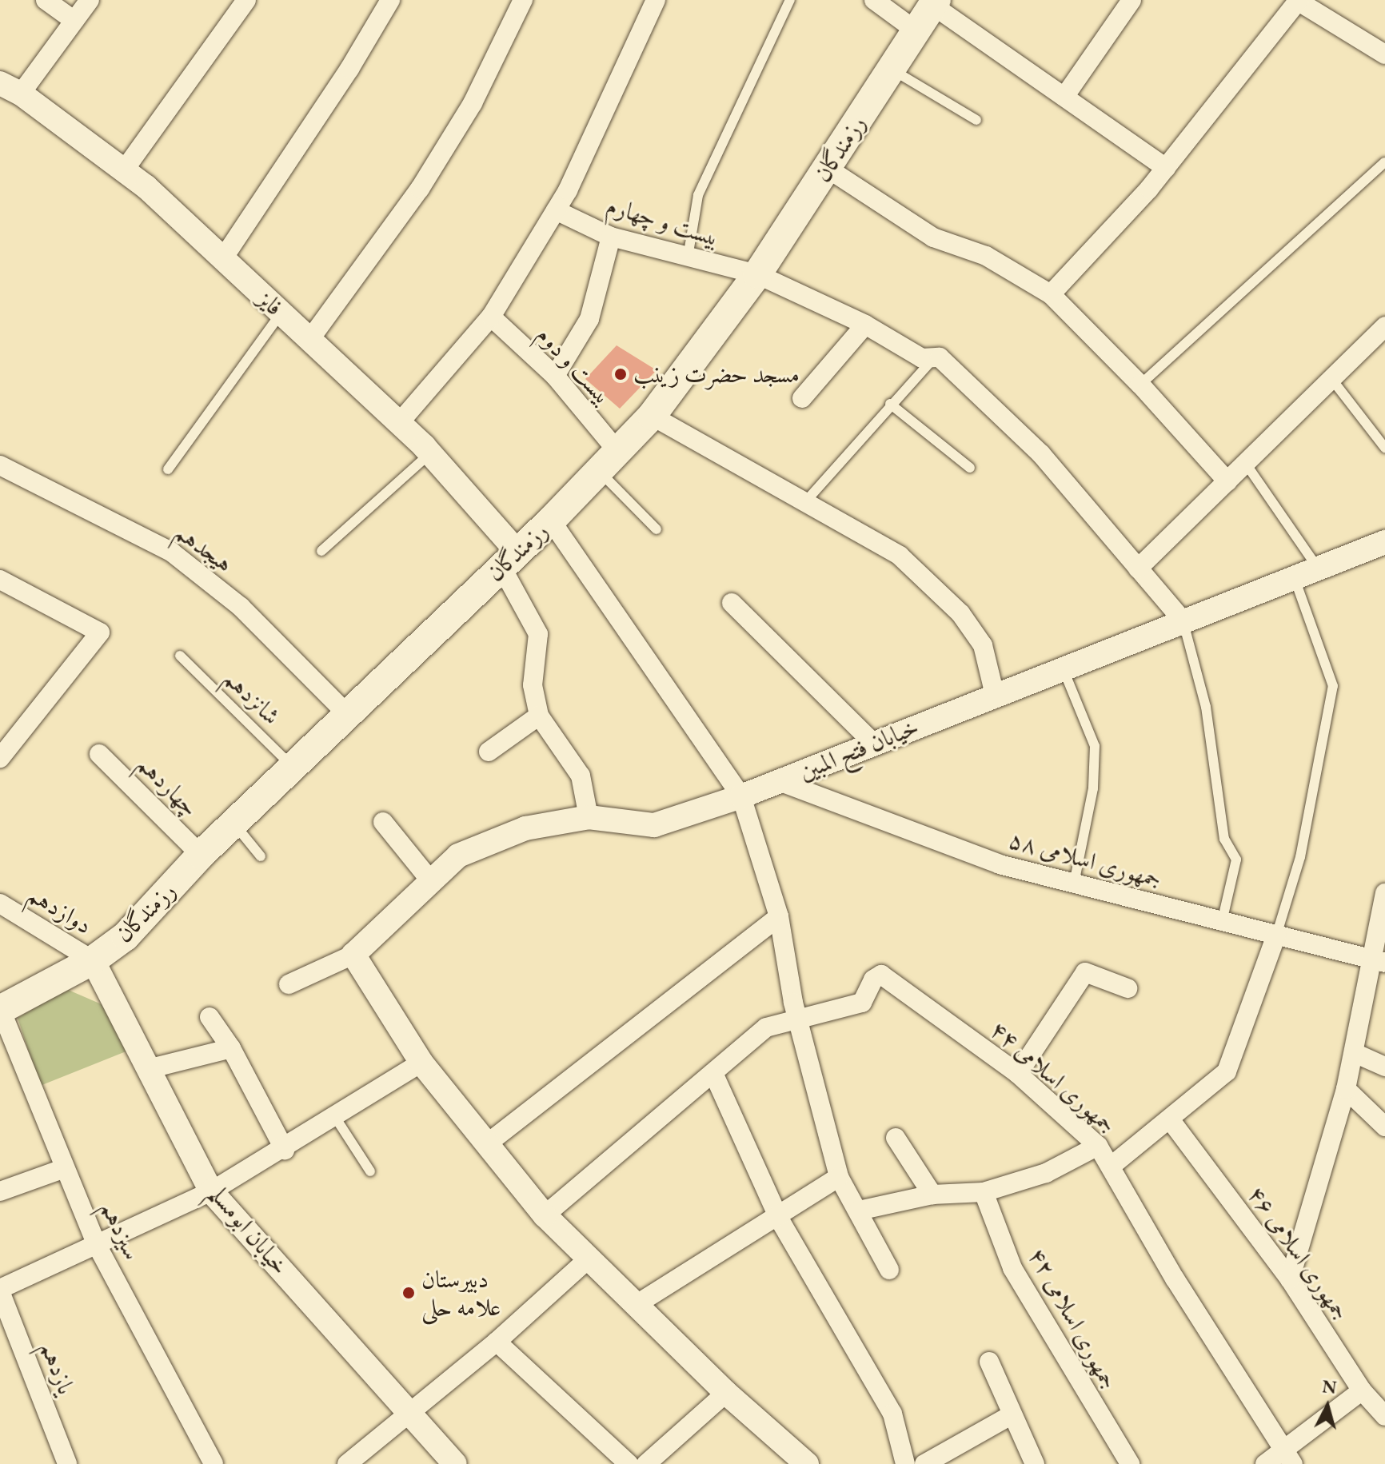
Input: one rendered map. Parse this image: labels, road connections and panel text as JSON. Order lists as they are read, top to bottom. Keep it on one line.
{"streets":{"main road":["رزمندگان"],"street":["بیست و چهارم","فایز","بیست و دوم","هیجدهم","خیابان فتح المبین","چهاردهم","جمهوری اسلامی ۵۸","دوازدهم","جمهوری اسلامی ۴۴","خیابان ابومسلم","سیزدهم","جمهوری اسلامی ۴۶","جمهوری اسلامی ۴۲","یازدهم"],"lane":["شانزدهم"]},"crossings":[["رزمندگان","بیست و چهارم"],["رزمندگان","فایز"],["رزمندگان","بیست و دوم"],["رزمندگان","هیجدهم"],["رزمندگان","شانزدهم"],["رزمندگان","چهاردهم"],["رزمندگان","دوازدهم"],["رزمندگان","خیابان ابومسلم"],["رزمندگان","سیزدهم"],["بیست و چهارم","خیابان فتح المبین"],["خیابان فتح المبین","جمهوری اسلامی ۵۸"],["دوازدهم","خیابان ابومسلم"]],"places":["مسجد حضرت زینب","دبیرستان علامه حلی"],"north":"top"}
